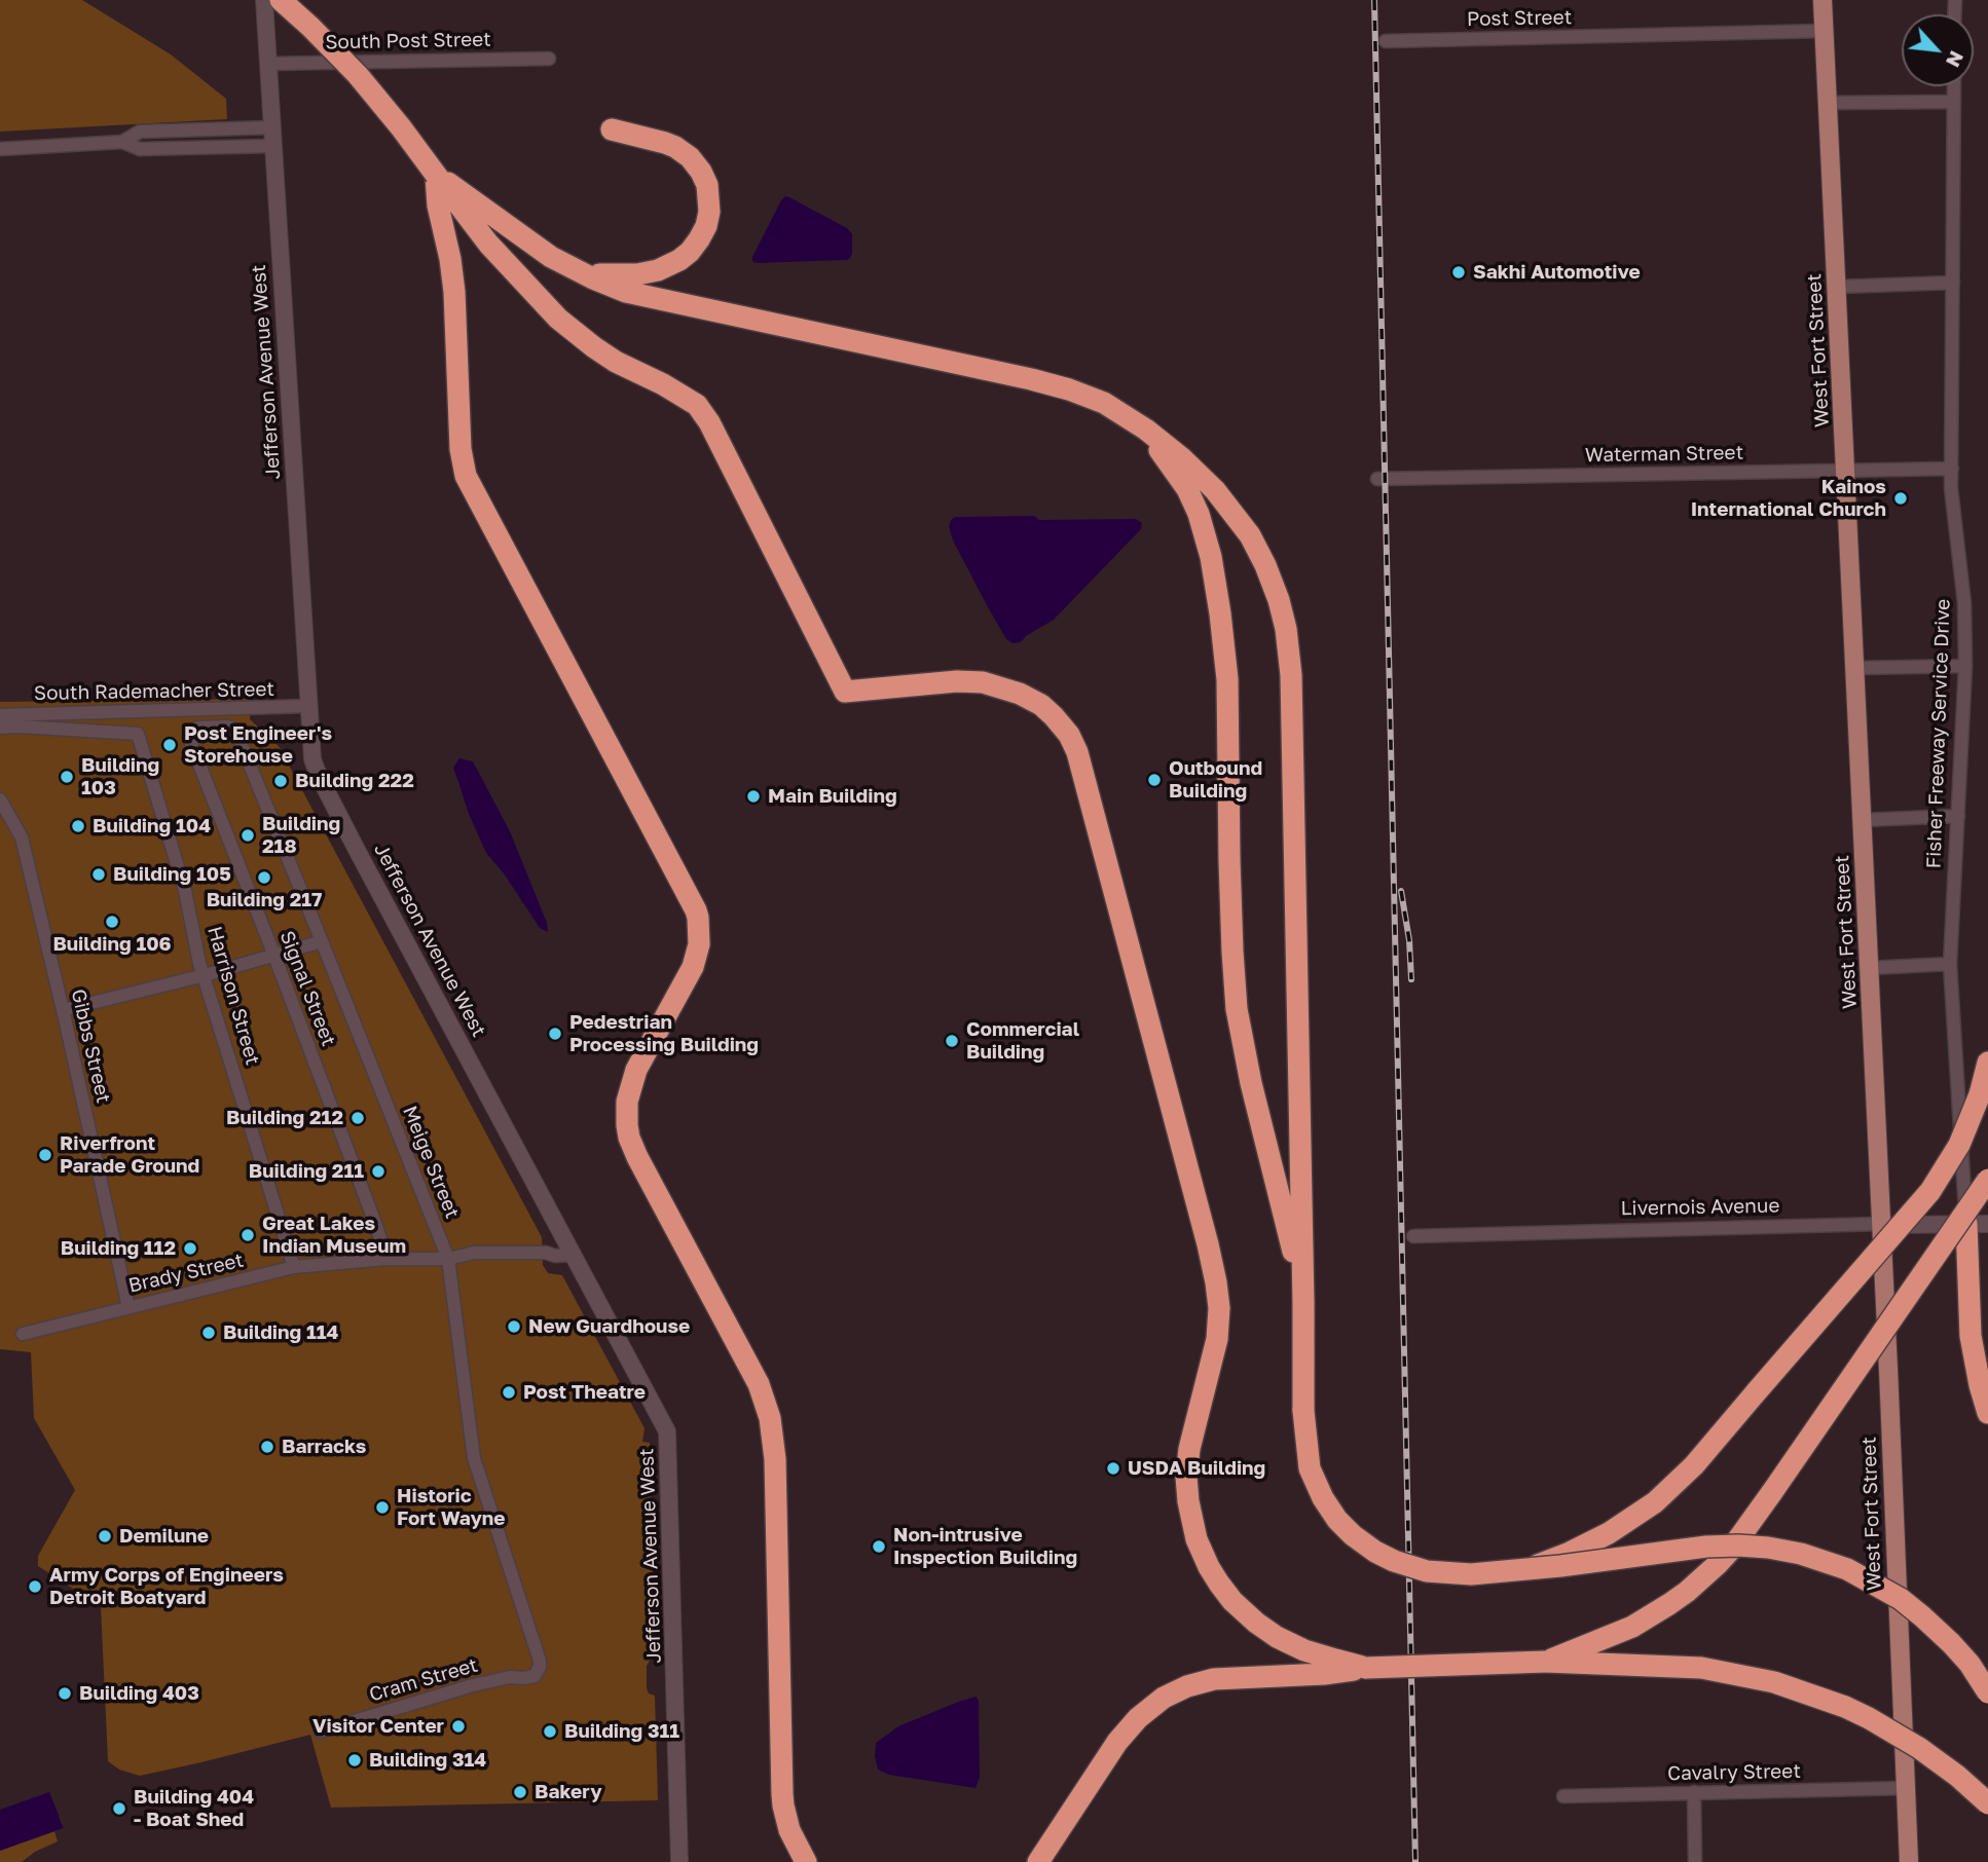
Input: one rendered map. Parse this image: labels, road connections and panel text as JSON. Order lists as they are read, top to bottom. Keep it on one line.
{"streets":{"main road":["West Fort Street","Jefferson Avenue West","Livernois Avenue"],"street":["Post Street","South Post Street","Waterman Street","South Rademacher Street","Fisher Freeway Service Drive","Signal Street","Harrison Street","Gibbs Street","Meige Street","Brady Street","Cram Street","Cavalry Street"]},"crossings":[["Post Street","West Fort Street"],["South Post Street","Jefferson Avenue West"],["West Fort Street","Waterman Street"],["West Fort Street","Livernois Avenue"],["West Fort Street","Cavalry Street"],["Jefferson Avenue West","South Rademacher Street"],["Jefferson Avenue West","Brady Street"],["Waterman Street","Fisher Freeway Service Drive"],["Fisher Freeway Service Drive","Livernois Avenue"],["Signal Street","Meige Street"],["Signal Street","Brady Street"],["Harrison Street","Brady Street"],["Gibbs Street","Brady Street"],["Meige Street","Brady Street"],["Meige Street","Cram Street"]],"places":["Sakhi Automotive","Kainos International Church","Post Engineer's Storehouse","Building 103","Outbound Building","Building 222","Main Building","Building 104","Building 218","Building 105","Building 217","Building 106","Pedestrian Processing Building","Commercial Building","Building 212","Riverfront Parade Ground","Building 211","Great Lakes Indian Museum","Building 112","New Guardhouse","Building 114","Post Theatre","Barracks","USDA Building","Historic Fort Wayne","Demilune","Non-intrusive Inspection Building","Army Corps of Engineers Detroit Boatyard","Building 403","Visitor Center","Building 311","Building 314","Bakery","Building 404 - Boat Shed"],"north":"bottom right"}
